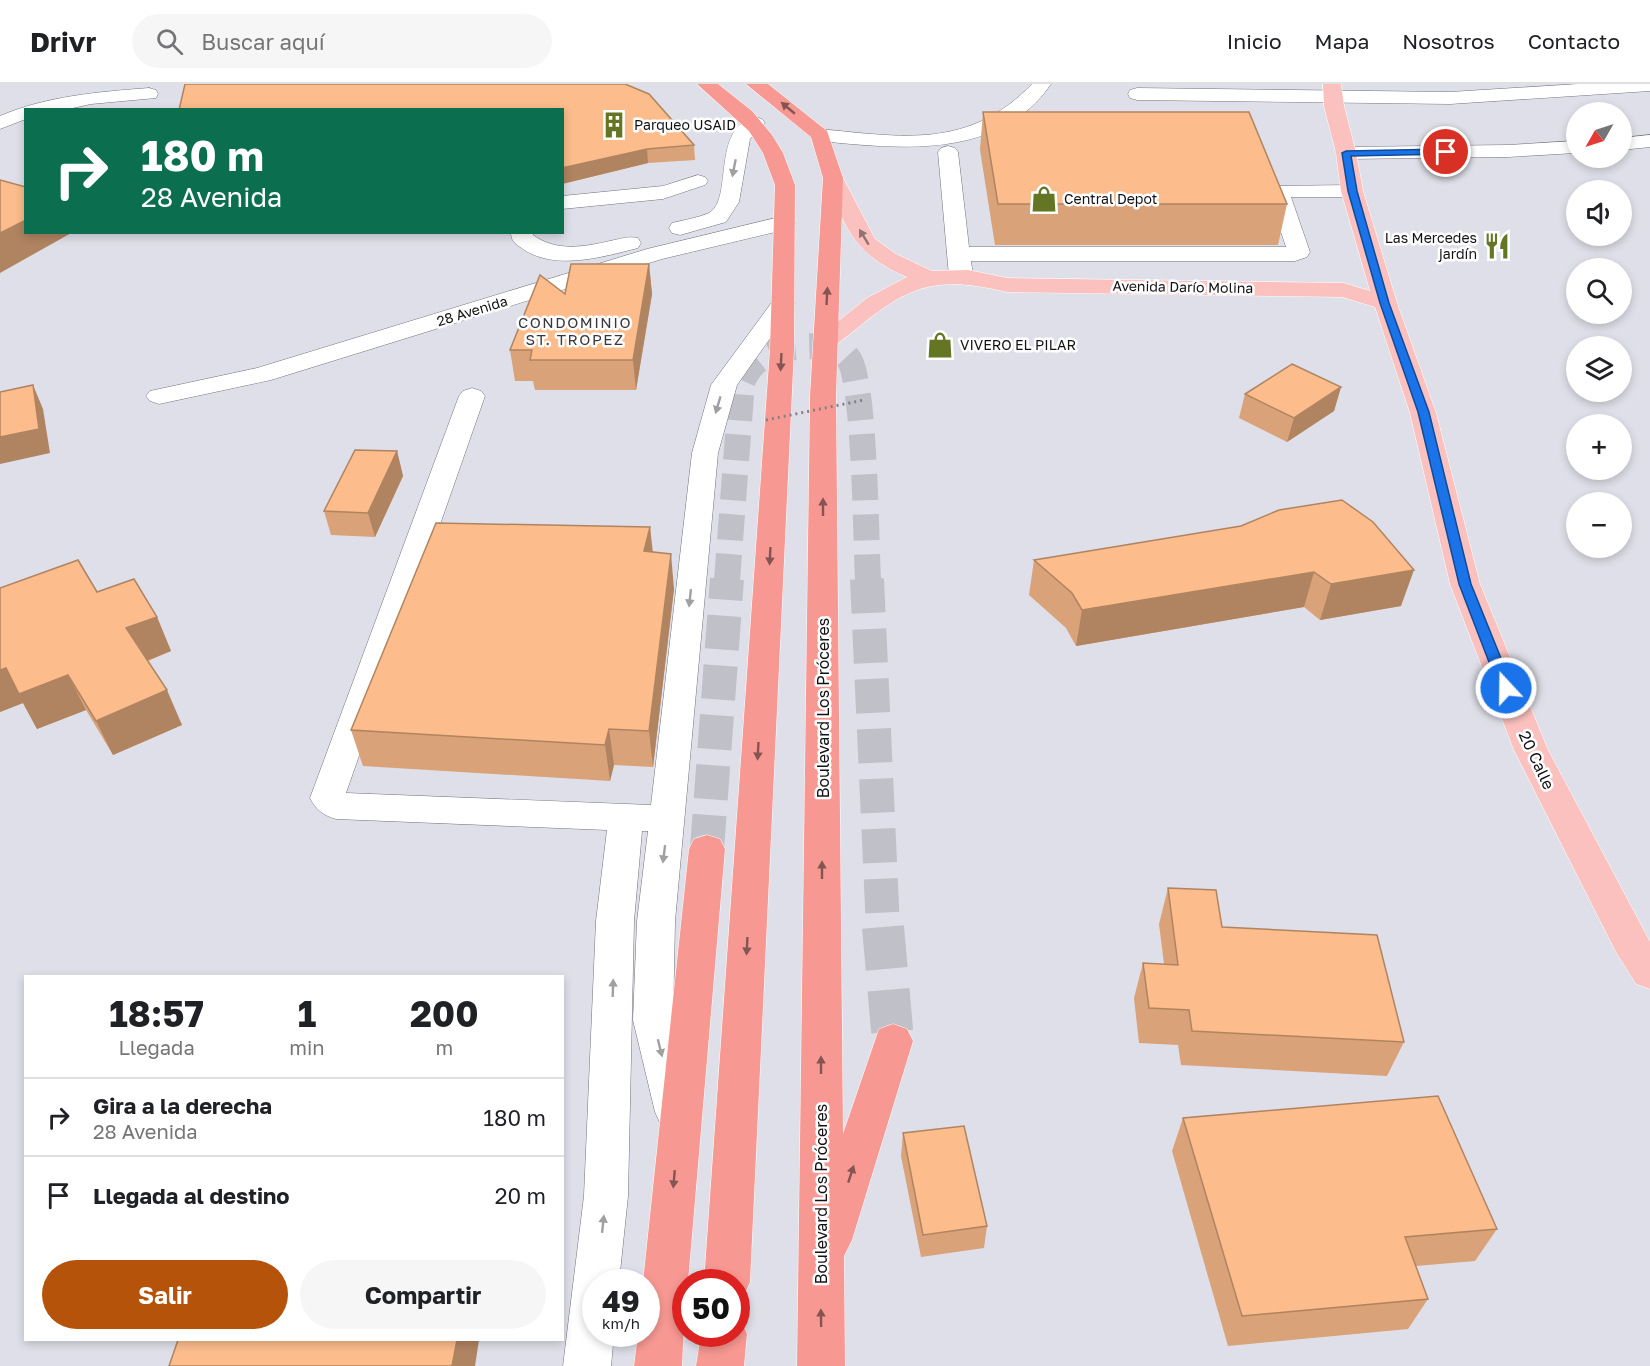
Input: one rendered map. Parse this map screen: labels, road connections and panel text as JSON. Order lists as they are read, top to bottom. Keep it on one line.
{"streets":{"highway":["Boulevard Los Próceres"],"main road":["Avenida Darío Molina","20 Calle"],"street":["28 Avenida"]},"crossings":[["Avenida Darío Molina","Boulevard Los Próceres"],["Avenida Darío Molina","20 Calle"]],"districts":["CONDOMINIO ST. TROPEZ"],"places":{"building":["Parqueo USAID"],"shop":["Central Depot","VIVERO EL PILAR"],"restaurant":["Las Mercedes jardín"]},"north":"bottom left","page":{"header":"Drivr","search":"Buscar aquí","nav":["Inicio","Mapa","Nosotros","Contacto"],"map_buttons":["+","−"],"turn":["180 m","28 Avenida"],"eta":["18:57","Llegada","1","min","200","m"],"list":[{"name":"Gira a la derecha","note":"28 Avenida","value":"180 m"},{"name":"Llegada al destino","value":"20 m"}],"buttons":["Salir","Compartir"],"speed":"49 km/h","limit":"50"}}
